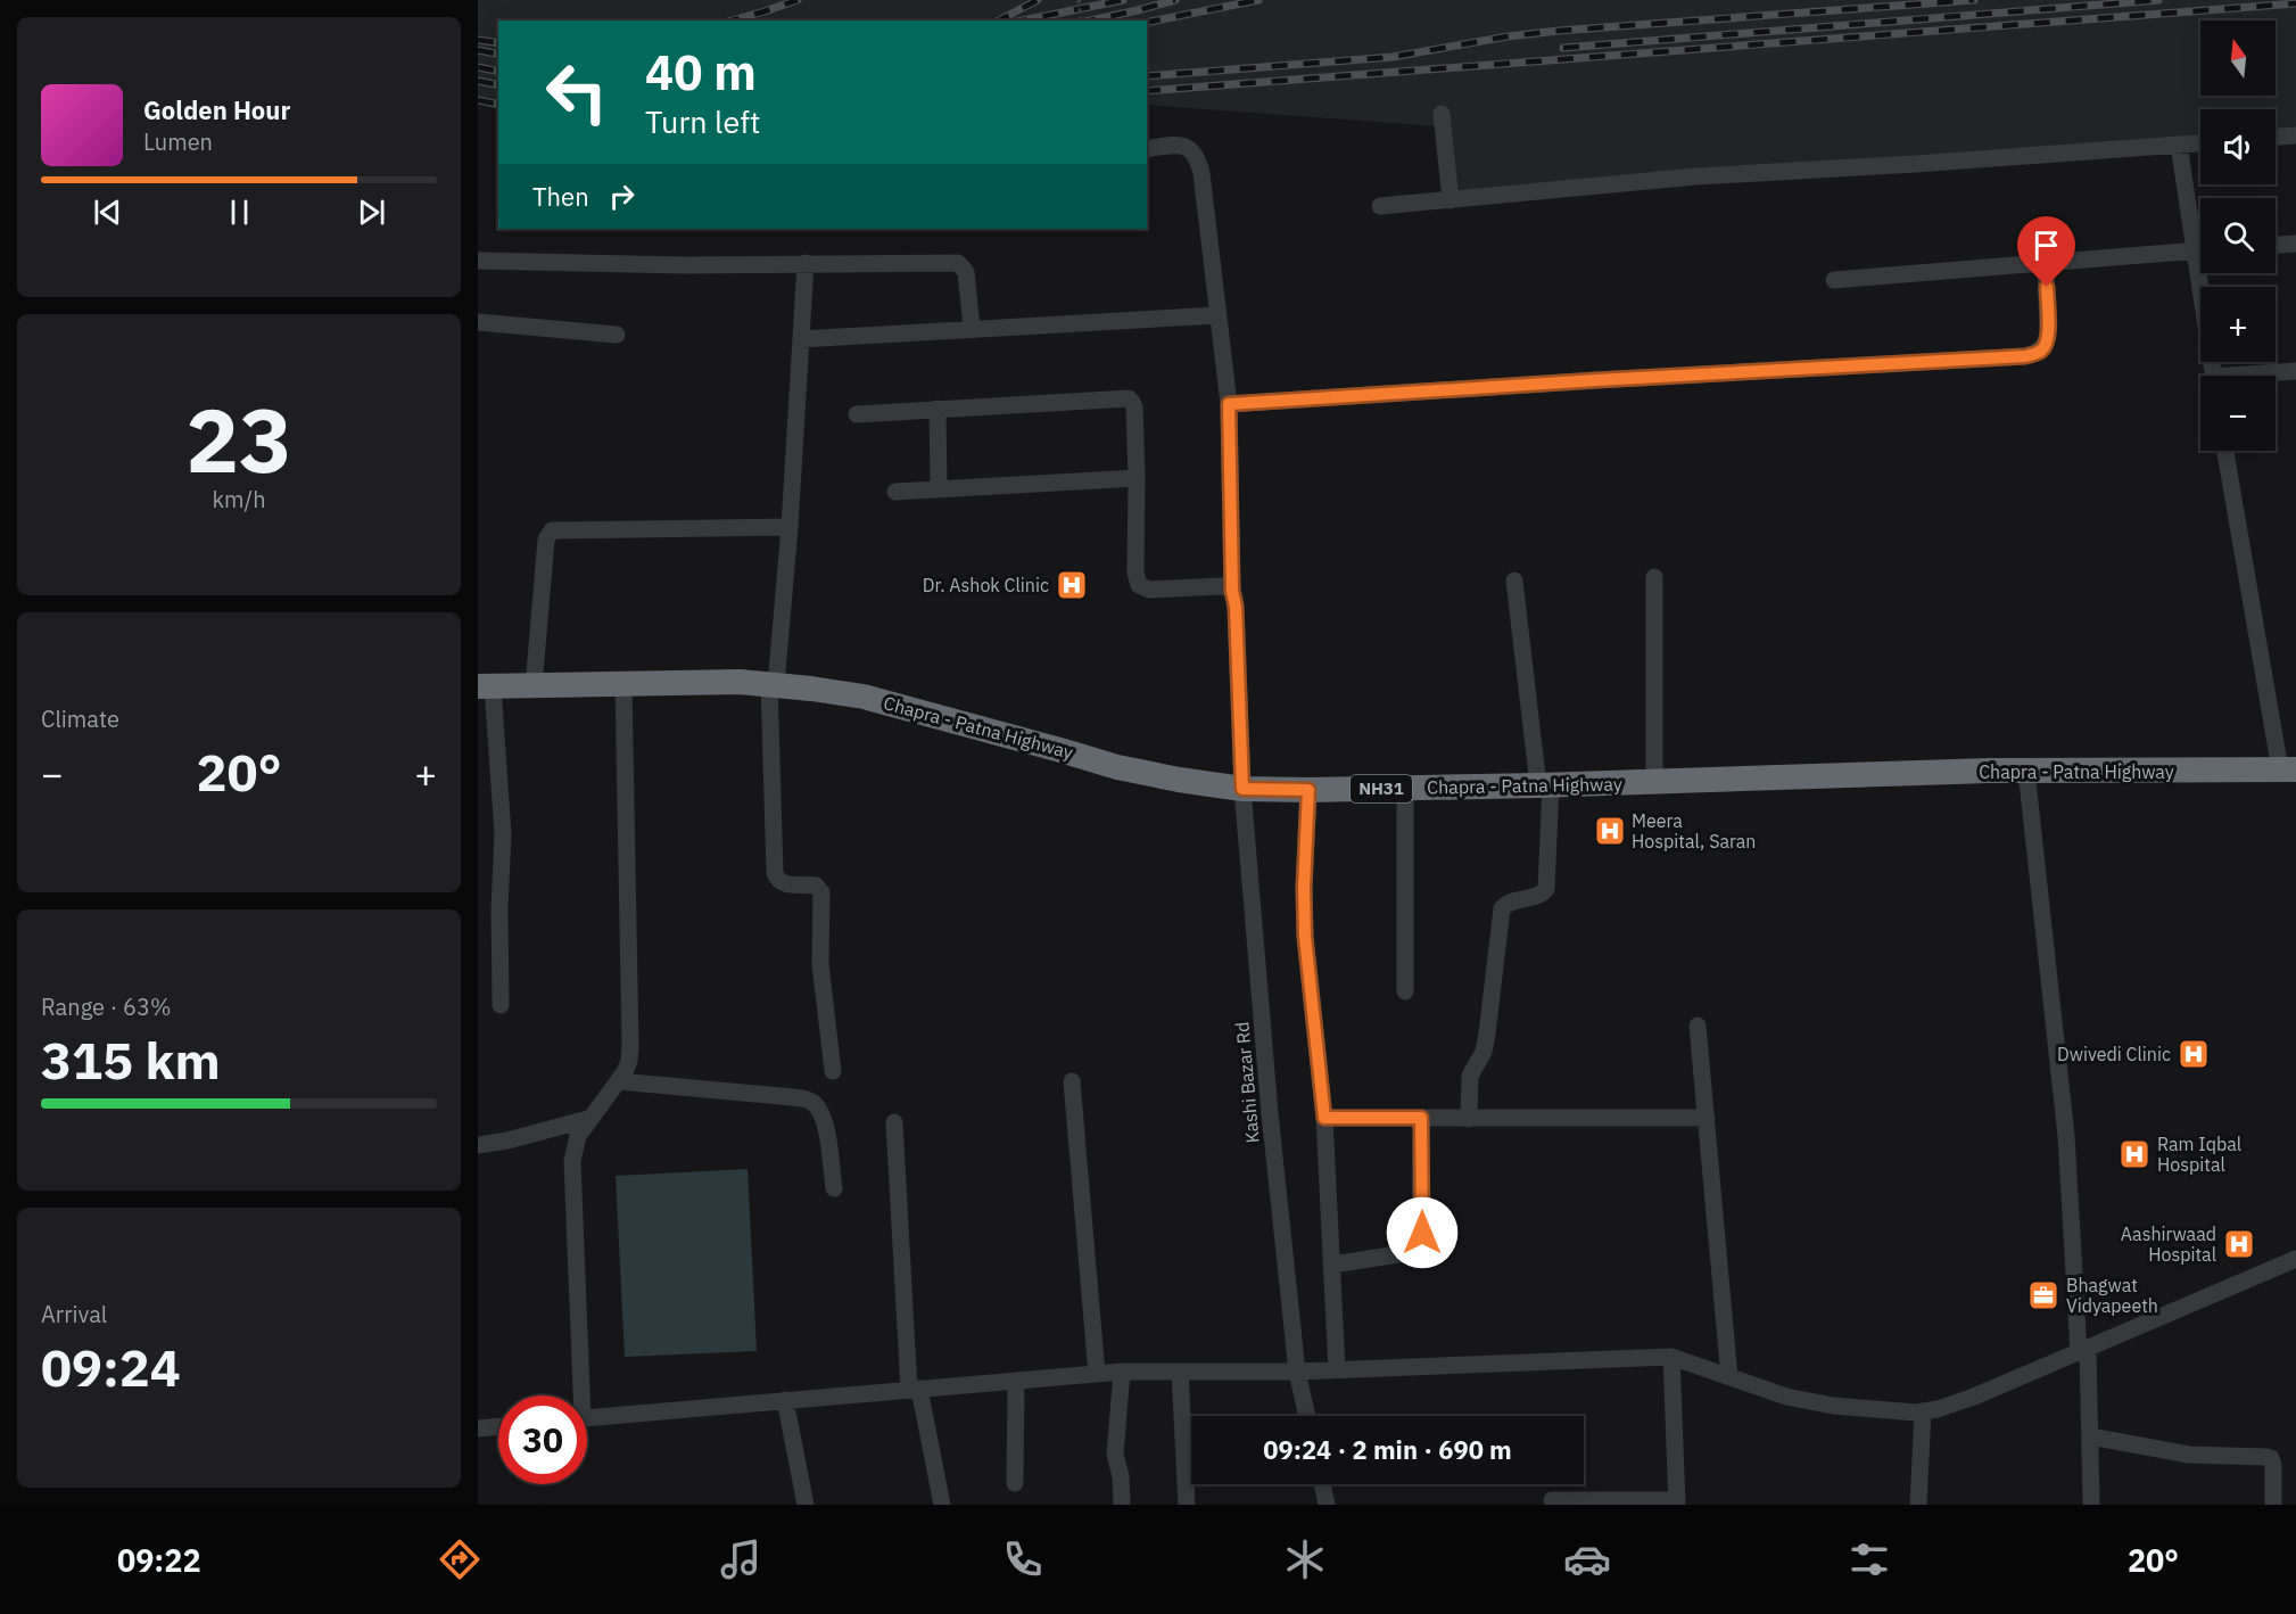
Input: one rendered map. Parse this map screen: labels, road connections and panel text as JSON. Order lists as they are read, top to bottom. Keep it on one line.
{"streets":{"highway":["Chapra - Patna Highway","NH31"],"street":["Kashi Bazar Rd"]},"crossings":[["Chapra - Patna Highway","Kashi Bazar Rd"]],"places":{"hospital":["Dr. Ashok Clinic","Meera Hospital, Saran","Dwivedi Clinic","Ram Iqbal Hospital","Aashirwaad Hospital"],"office":["Bhagwat Vidyapeeth"]},"north":"top","page":{"map_buttons":["+","−"],"turn":["40 m","Turn left"],"song":["Golden Hour","Lumen"],"then":"Then","tile":[["23","km/h"],"Climate",["Range · 63%","315 km"],["Arrival","09:24"]],"heat":["−","20°","+"],"limit":"30","trip":"09:24 · 2 min · 690 m","tabs":["09:22","20°"]}}
